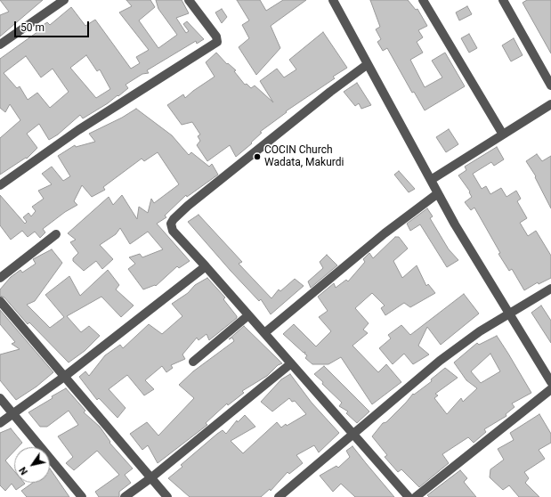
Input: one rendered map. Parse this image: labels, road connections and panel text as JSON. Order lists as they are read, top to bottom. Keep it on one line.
{"places":["COCIN Church Wadata, Makurdi"],"scale_bar":"50 m","north":"bottom left"}
